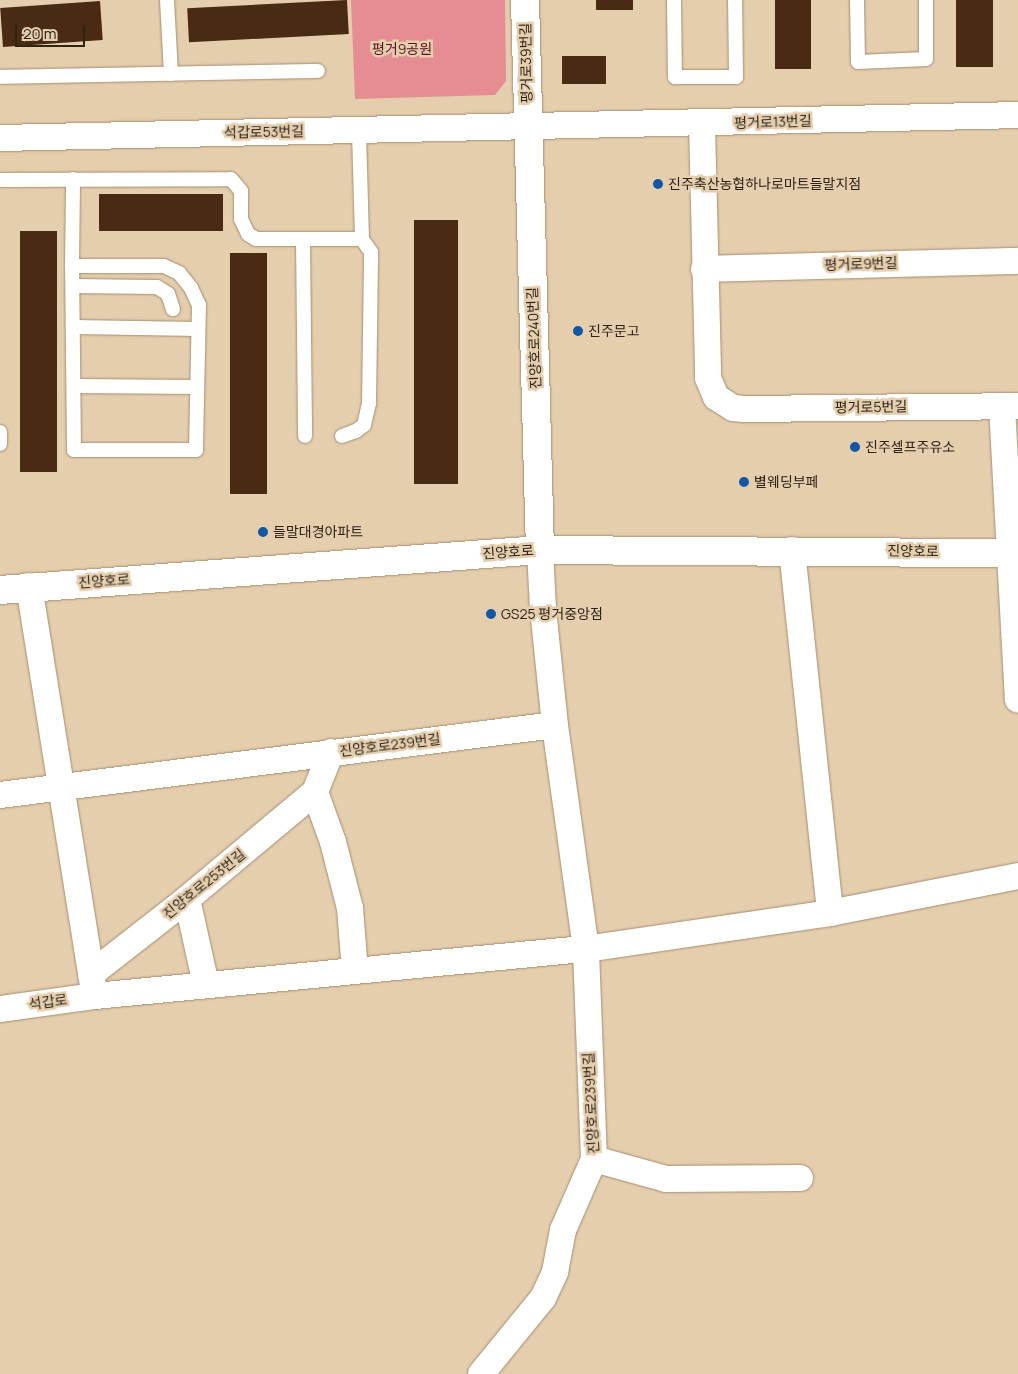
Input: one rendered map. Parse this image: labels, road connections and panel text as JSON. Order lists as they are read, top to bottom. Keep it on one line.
{"streets":{"street":["평거로39번길","평거로13번길","석갑로53번길","평거로9번길","진양호로240번길","평거로5번길","진양호로","진양호로239번길","진양호로253번길","석갑로"]},"crossings":[["평거로39번길","평거로13번길"],["평거로39번길","석갑로53번길"],["평거로39번길","진양호로240번길"],["평거로13번길","석갑로53번길"],["평거로13번길","진양호로240번길"],["석갑로53번길","진양호로240번길"],["평거로9번길","평거로5번길"],["진양호로240번길","진양호로"],["진양호로240번길","진양호로239번길"],["진양호로","진양호로239번길"],["진양호로239번길","진양호로253번길"],["진양호로253번길","석갑로"]],"parks":["평거9공원"],"places":["진주축산농협하나로마트들말지점","진주문고","진주셀프주유소","별웨딩부페","들말대경아파트","GS25 평거중앙점"],"scale_bar":"20 m"}
